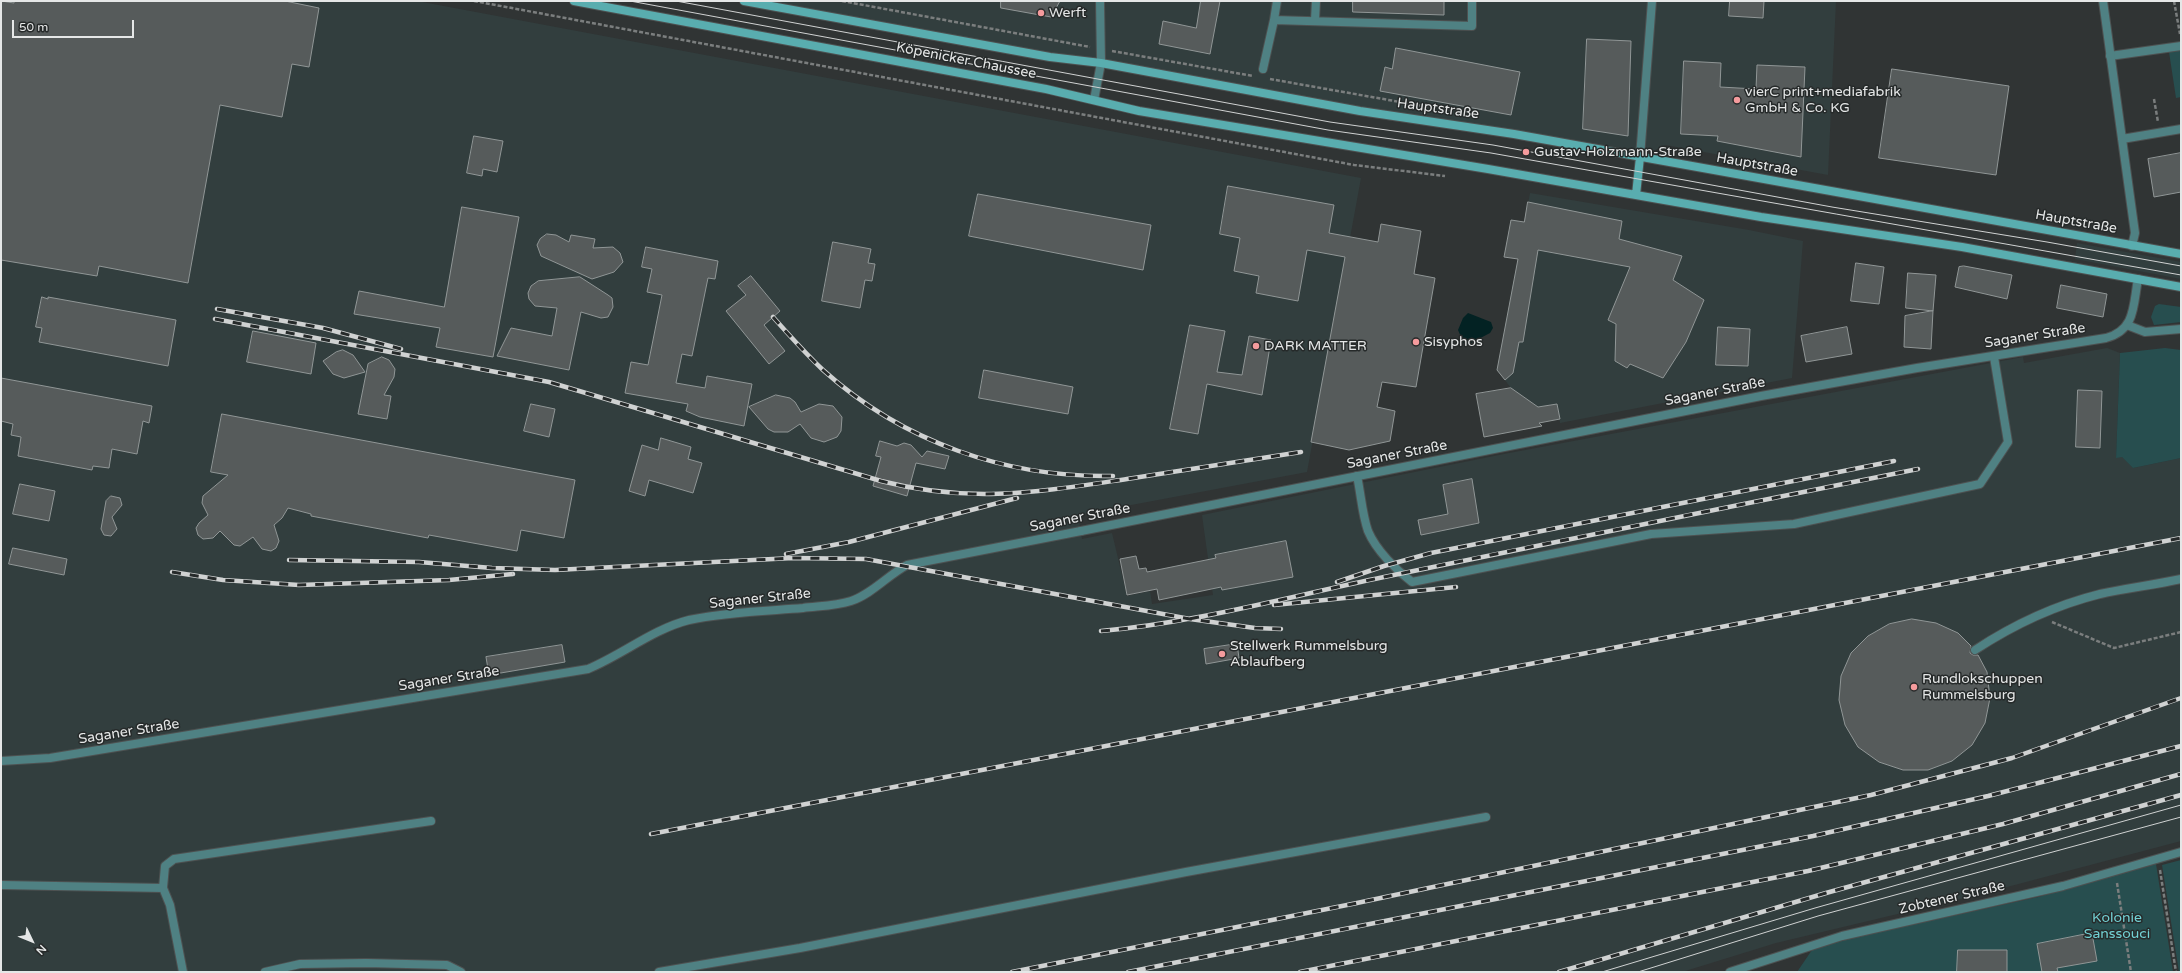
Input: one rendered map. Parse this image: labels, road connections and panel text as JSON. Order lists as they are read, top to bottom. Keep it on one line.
{"streets":{"main road":["Köpenicker Chaussee","Hauptstraße"],"street":["Saganer Straße","Zobtener Straße"]},"crossings":[["Köpenicker Chaussee","Hauptstraße"]],"parks":["Kolonie Sanssouci"],"places":["Werft","vierC print+mediafabrik GmbH & Co. KG","Gustav-Holzmann-Straße","Sisyphos","DARK MATTER","Stellwerk Rummelsburg Ablaufberg","Rundlokschuppen Rummelsburg"],"scale_bar":"50 m","north":"bottom right"}
